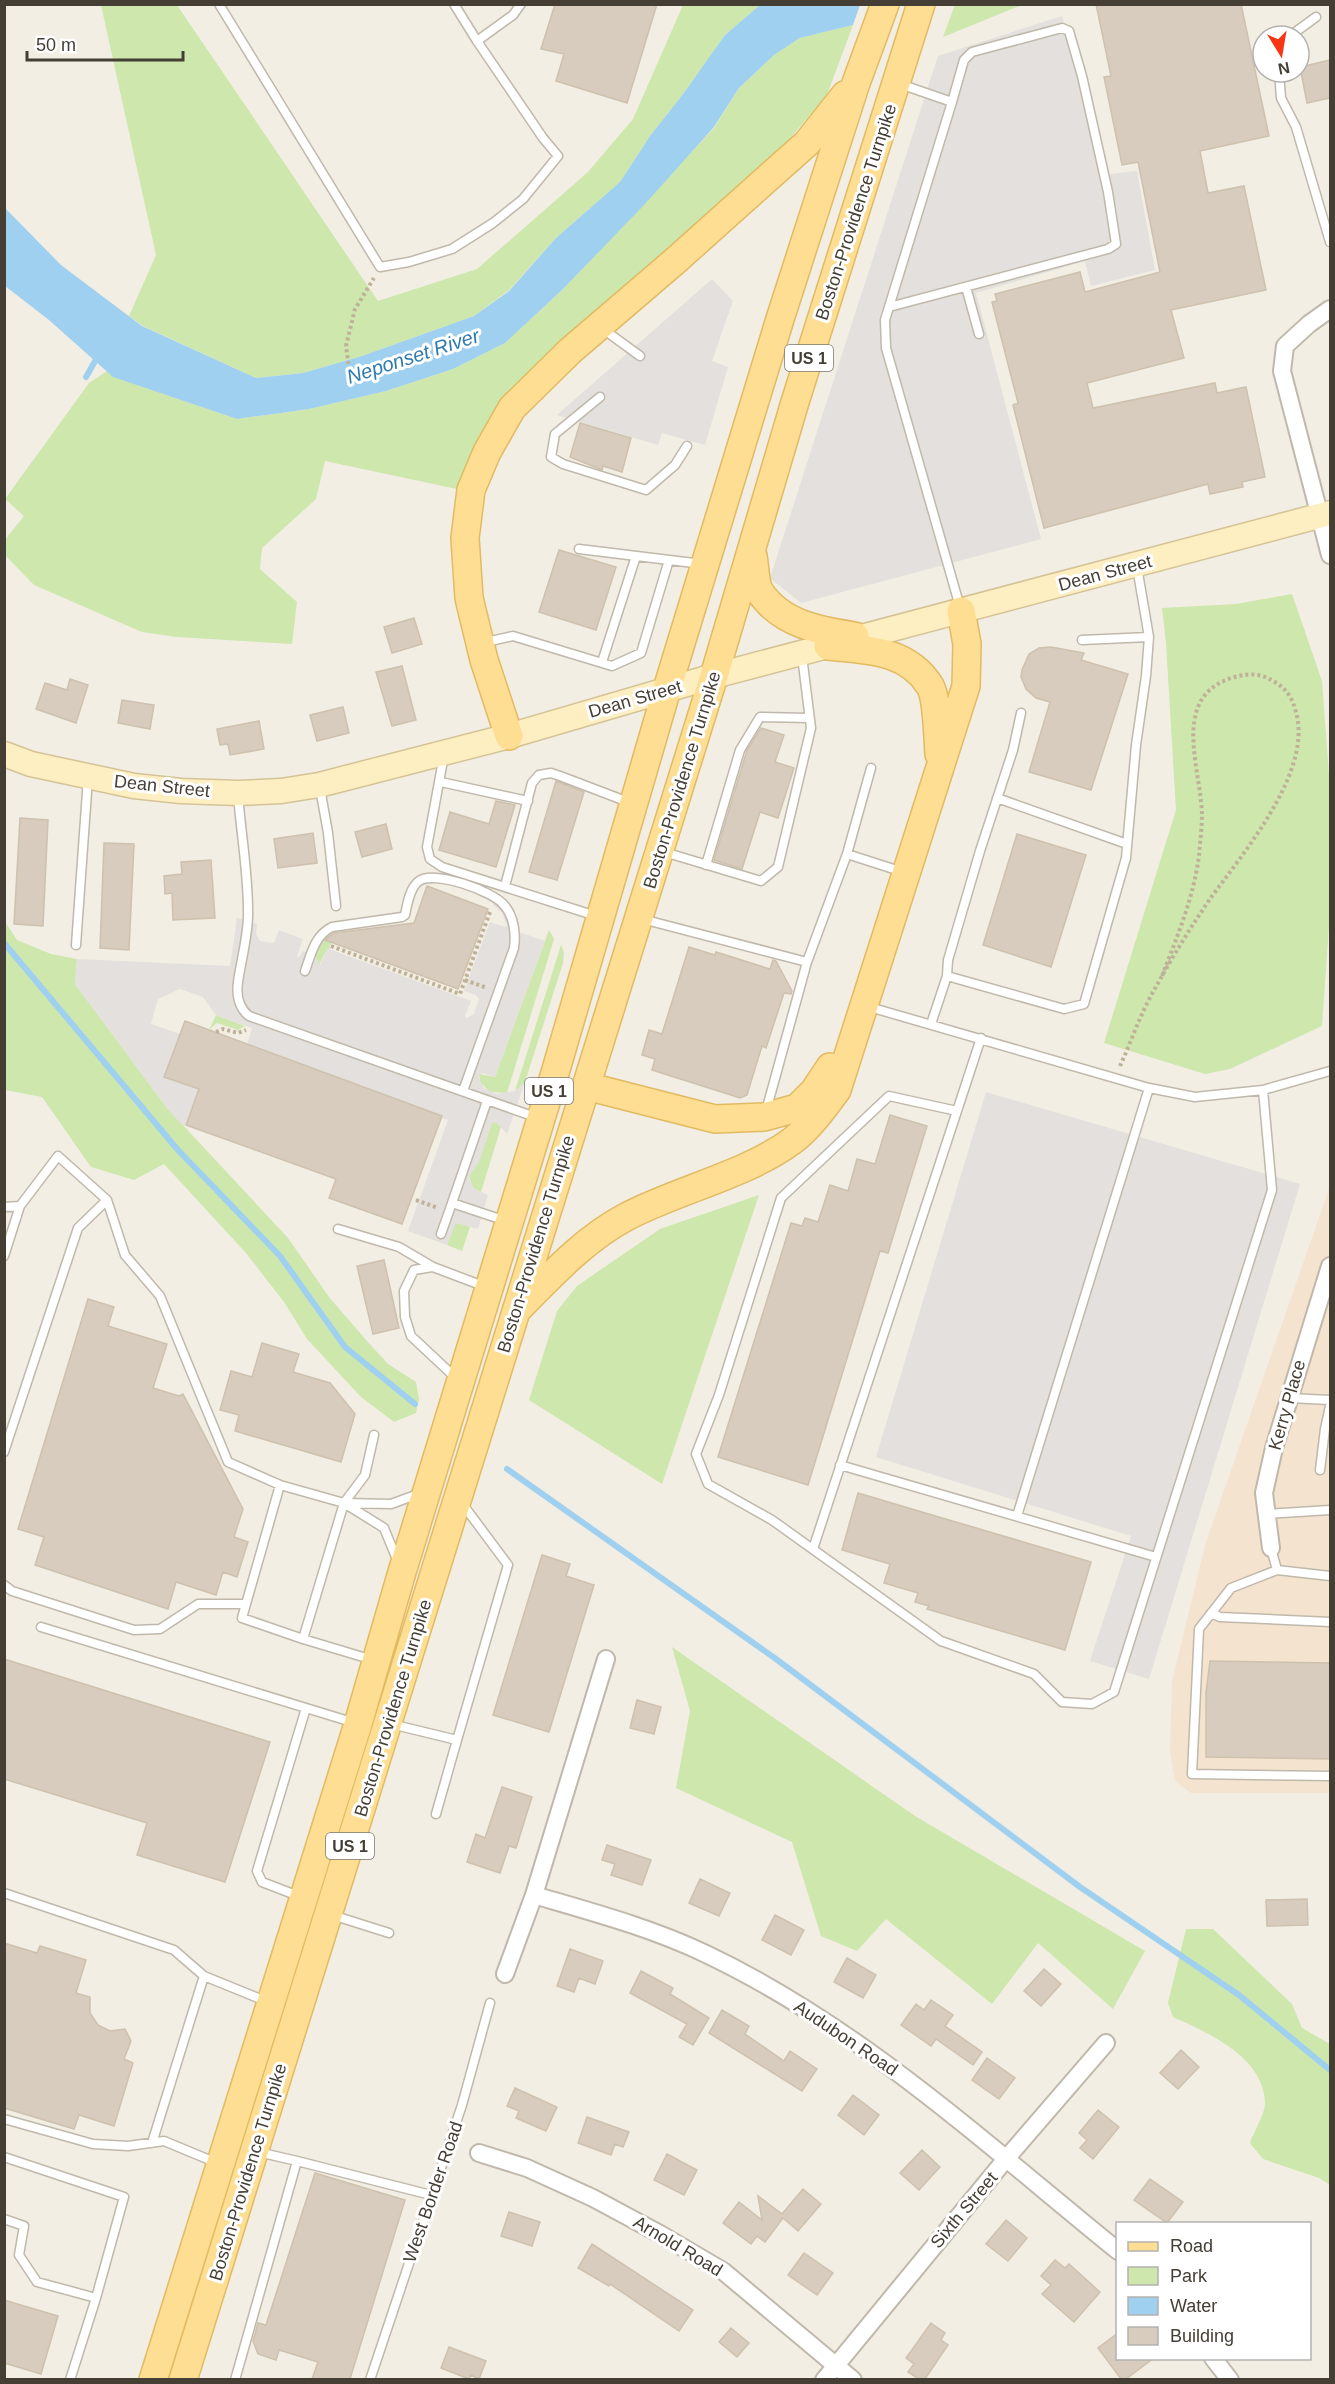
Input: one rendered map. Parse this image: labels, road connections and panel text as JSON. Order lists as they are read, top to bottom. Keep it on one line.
{"streets":{"main road":["Boston-Providence Turnpike","US 1","Dean Street"],"street":["Kerry Place","Audubon Road","Sixth Street","Arnold Road"],"lane":["West Border Road"]},"crossings":[["Boston-Providence Turnpike","Dean Street"],["Audubon Road","Sixth Street"],["Sixth Street","Arnold Road"]],"water":["Neponset River"],"legend":["Road","Park","Water","Building"],"scale_bar":"50 m","north":"bottom"}
